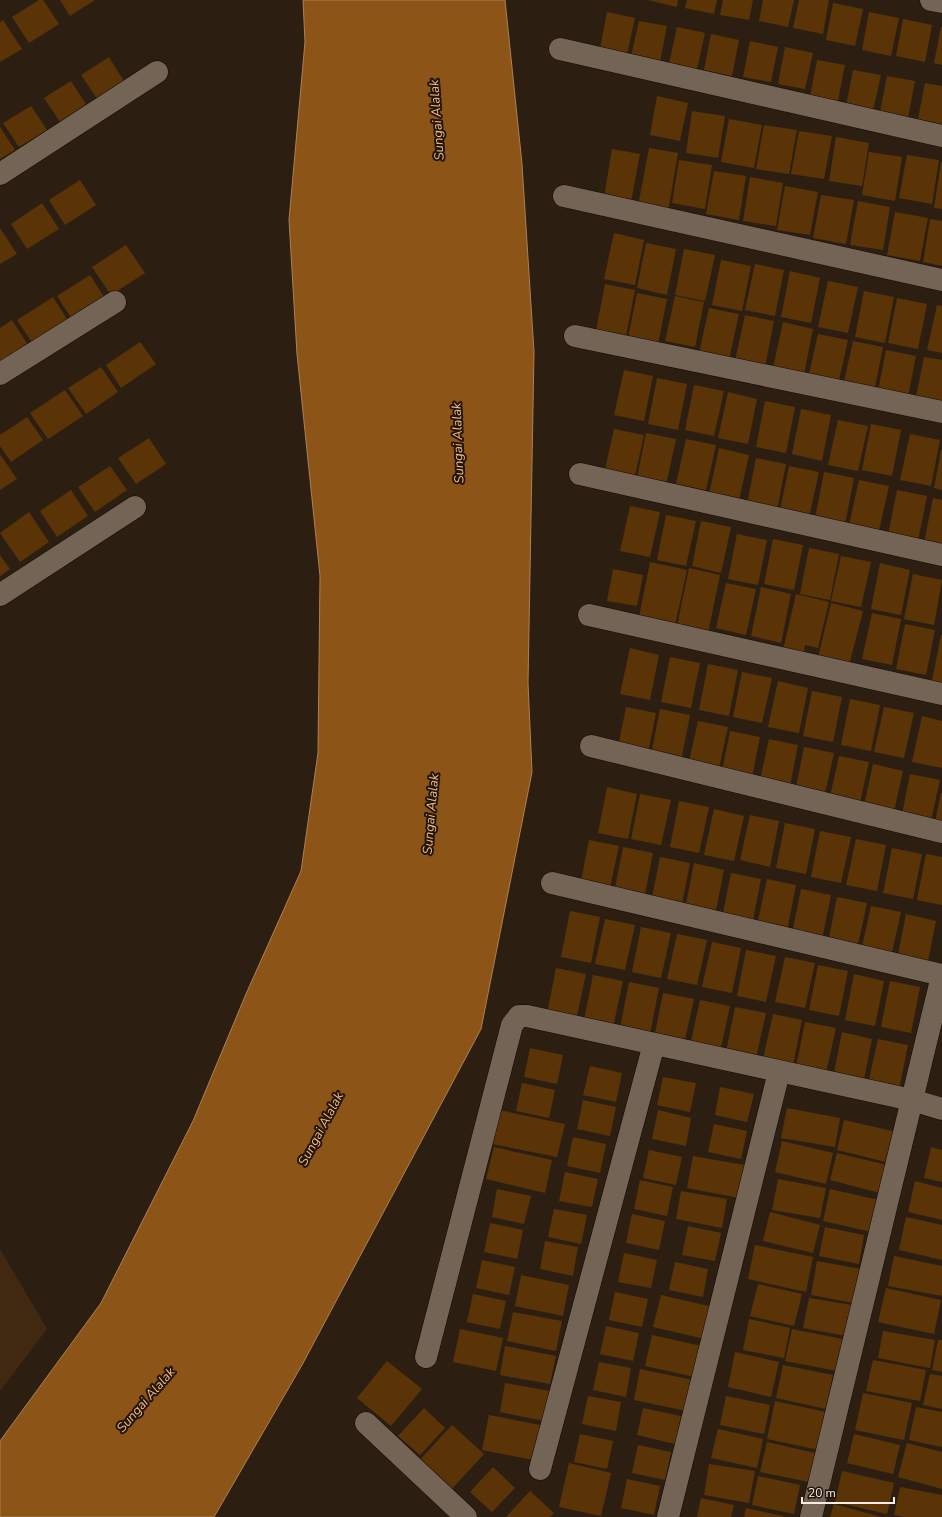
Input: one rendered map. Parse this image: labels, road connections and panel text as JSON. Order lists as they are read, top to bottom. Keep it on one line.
{"water":["Sungai Alalak"],"scale_bar":"20 m"}
